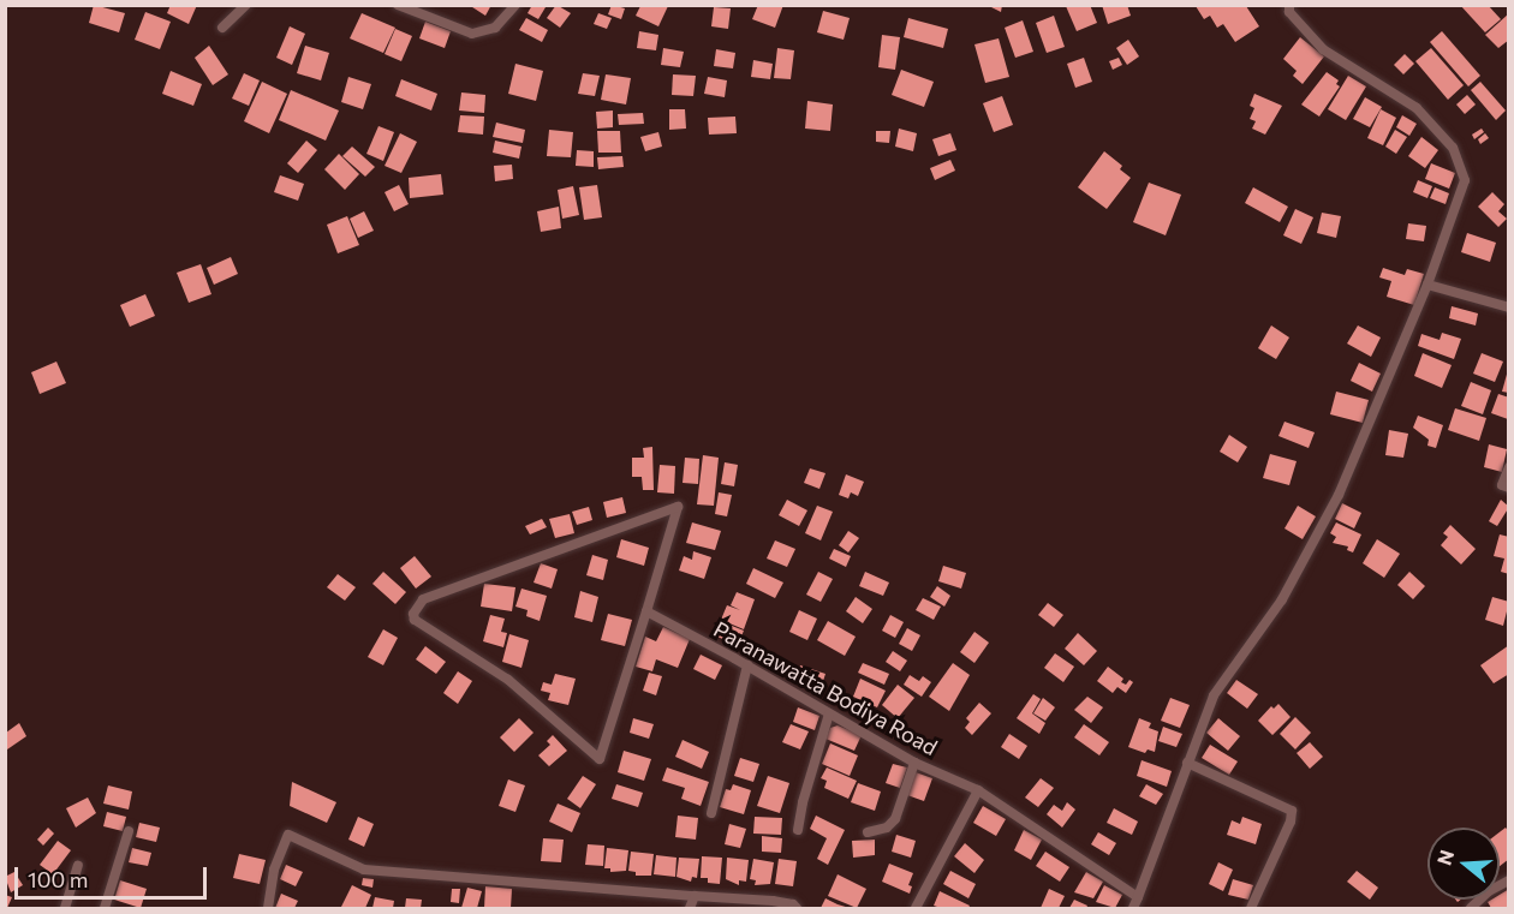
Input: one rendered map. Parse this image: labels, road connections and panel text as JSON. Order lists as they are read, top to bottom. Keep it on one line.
{"streets":{"street":["Paranawatta Bodiya Road"]},"scale_bar":"100 m","north":"left"}
